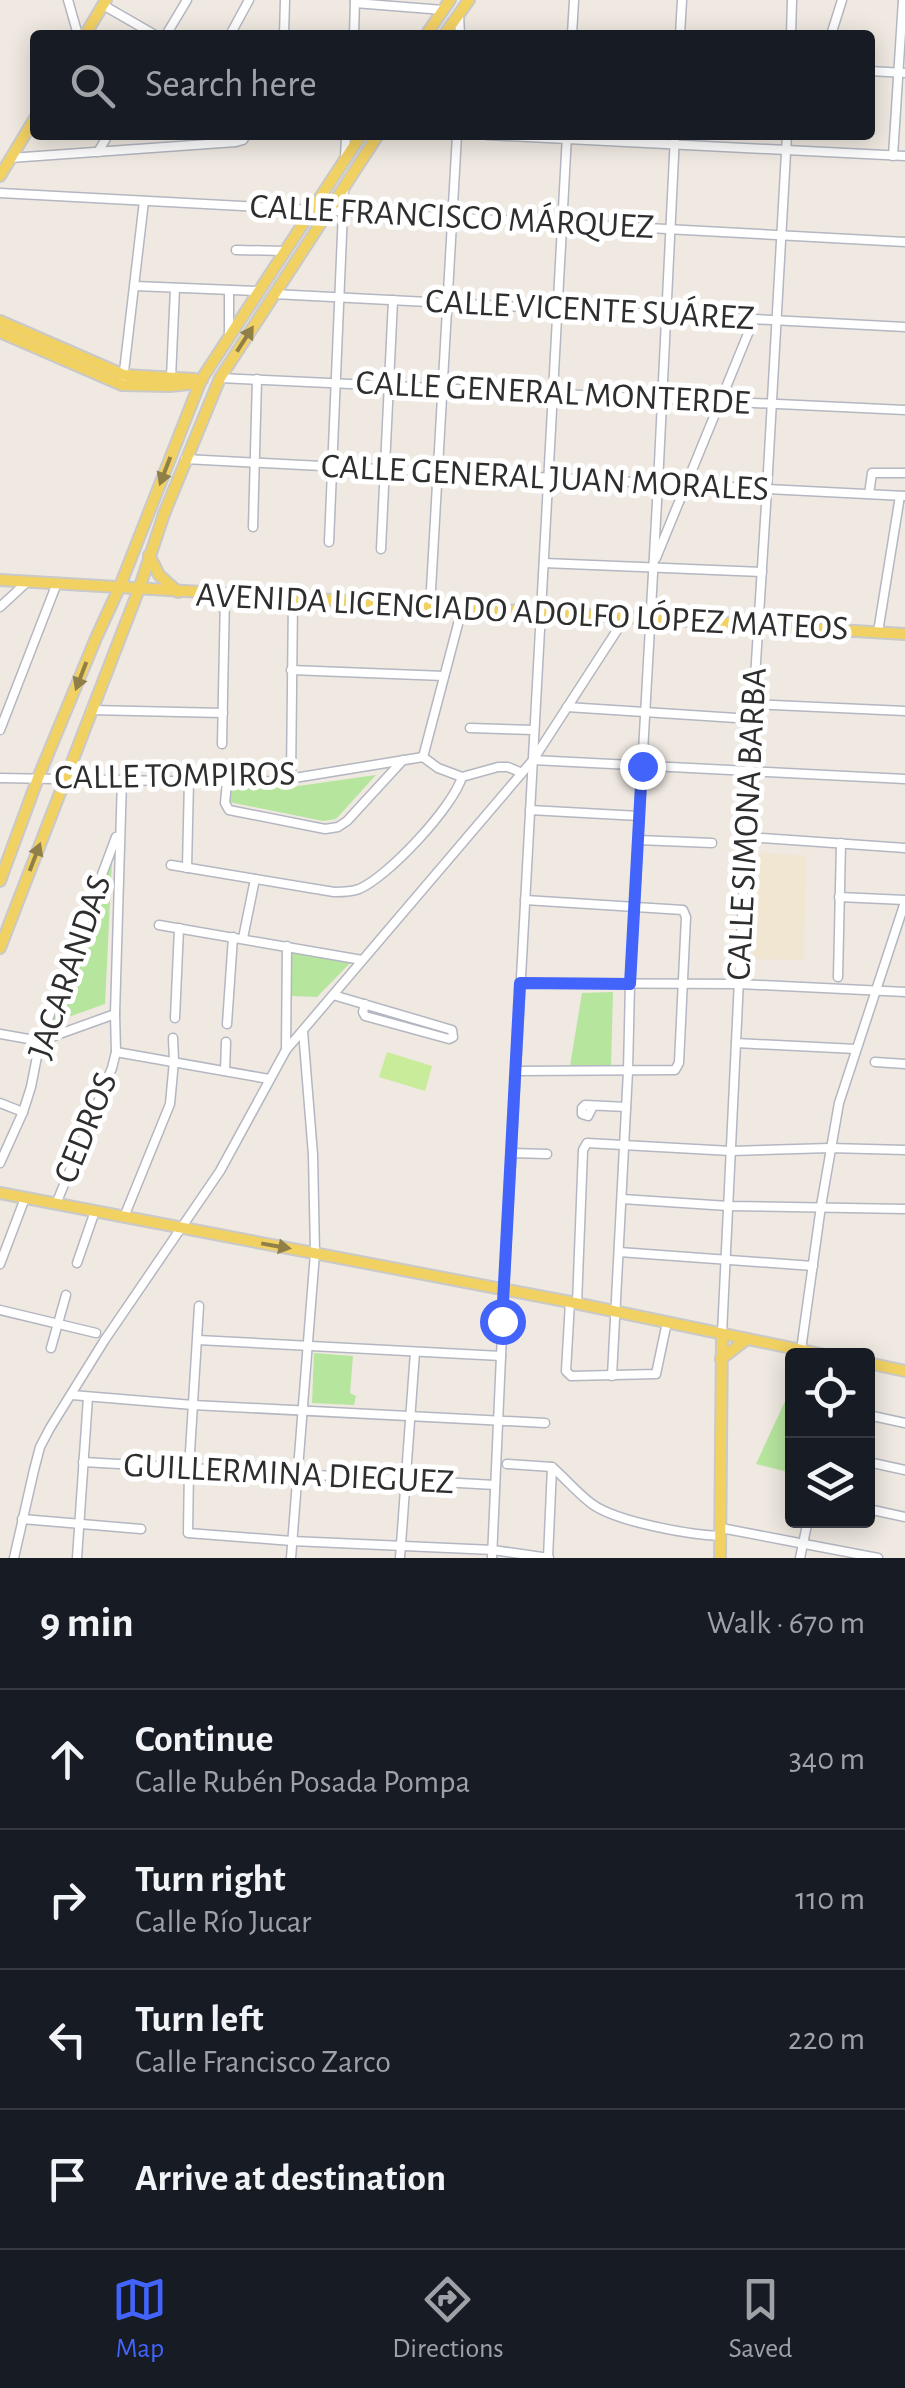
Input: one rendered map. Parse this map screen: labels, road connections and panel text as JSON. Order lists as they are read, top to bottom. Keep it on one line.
{"streets":{"main road":["CALLE GENERAL MONTERDE","AVENIDA LICENCIADO ADOLFO LÓPEZ MATEOS"],"street":["CALLE FRANCISCO MÁRQUEZ","CALLE VICENTE SUÁREZ","CALLE GENERAL JUAN MORALES","CALLE TOMPIROS","CALLE SIMONA BARBA","JACARANDAS","CEDROS","GUILLERMINA DIEGUEZ"]},"crossings":[["CALLE FRANCISCO MÁRQUEZ","CALLE SIMONA BARBA"],["CALLE VICENTE SUÁREZ","CALLE SIMONA BARBA"],["CALLE GENERAL MONTERDE","CALLE SIMONA BARBA"],["CALLE GENERAL JUAN MORALES","CALLE SIMONA BARBA"],["AVENIDA LICENCIADO ADOLFO LÓPEZ MATEOS","CALLE SIMONA BARBA"]],"page":{"search":"Search here","heading":["9 min","Walk · 670 m"],"list":[["Continue","Calle Rubén Posada Pompa","340 m"],["Turn right","Calle Río Jucar","110 m"],["Turn left","Calle Francisco Zarco","220 m"],"Arrive at destination"],"nav":["Map","Directions","Saved"]}}
